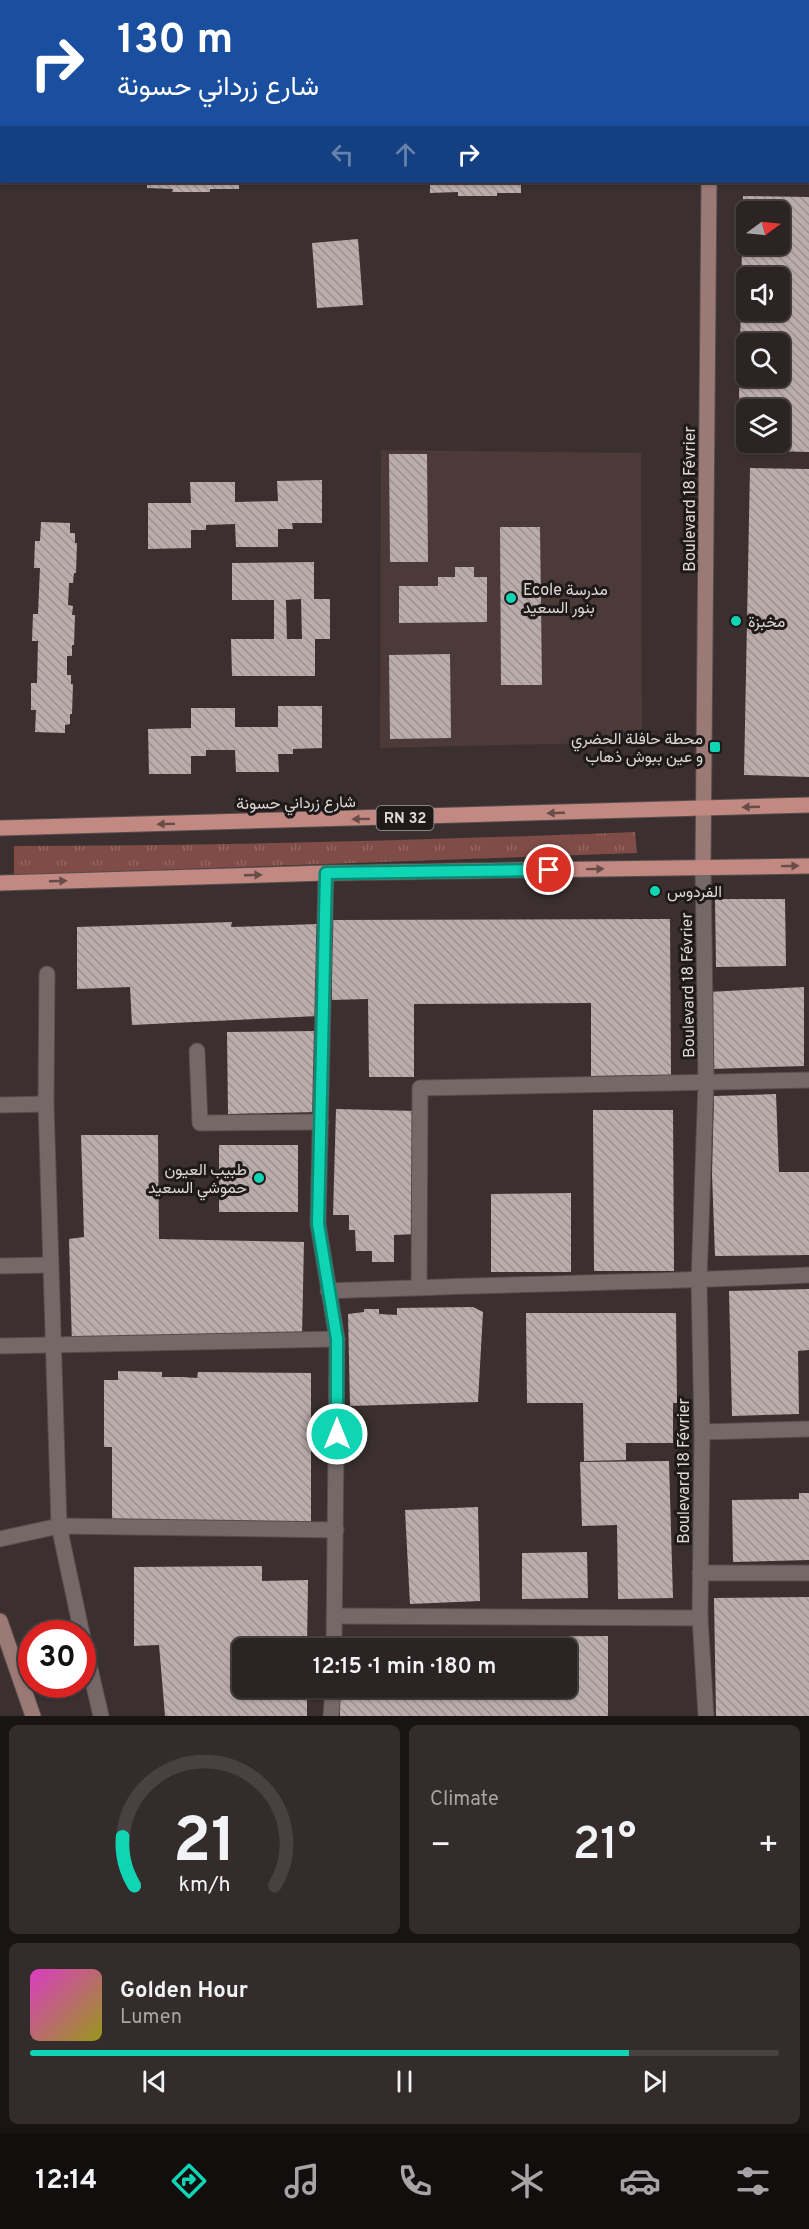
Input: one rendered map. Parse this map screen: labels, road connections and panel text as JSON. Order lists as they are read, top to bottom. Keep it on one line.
{"streets":{"main road":["Boulevard 18 Février","شارع زرداني حسونة","RN 32"]},"crossings":[["Boulevard 18 Février","شارع زرداني حسونة"]],"places":{"other":["Ecole مدرسة بنور السعيد","مخبزة","الفردوس","طبيب العيون حموشي السعيد"],"transit":["محطة حافلة الحضري و عين ببوش ذهاب"]},"north":"right","page":{"turn":["130 m","شارع زرداني حسونة"],"limit":"30","trip":"12:15 · 1 min · 180 m","tile":"Climate","heat":["−","21°","+"],"song":["Golden Hour","Lumen"],"tabs":"12:14","gauge":["21","km/h"]}}
